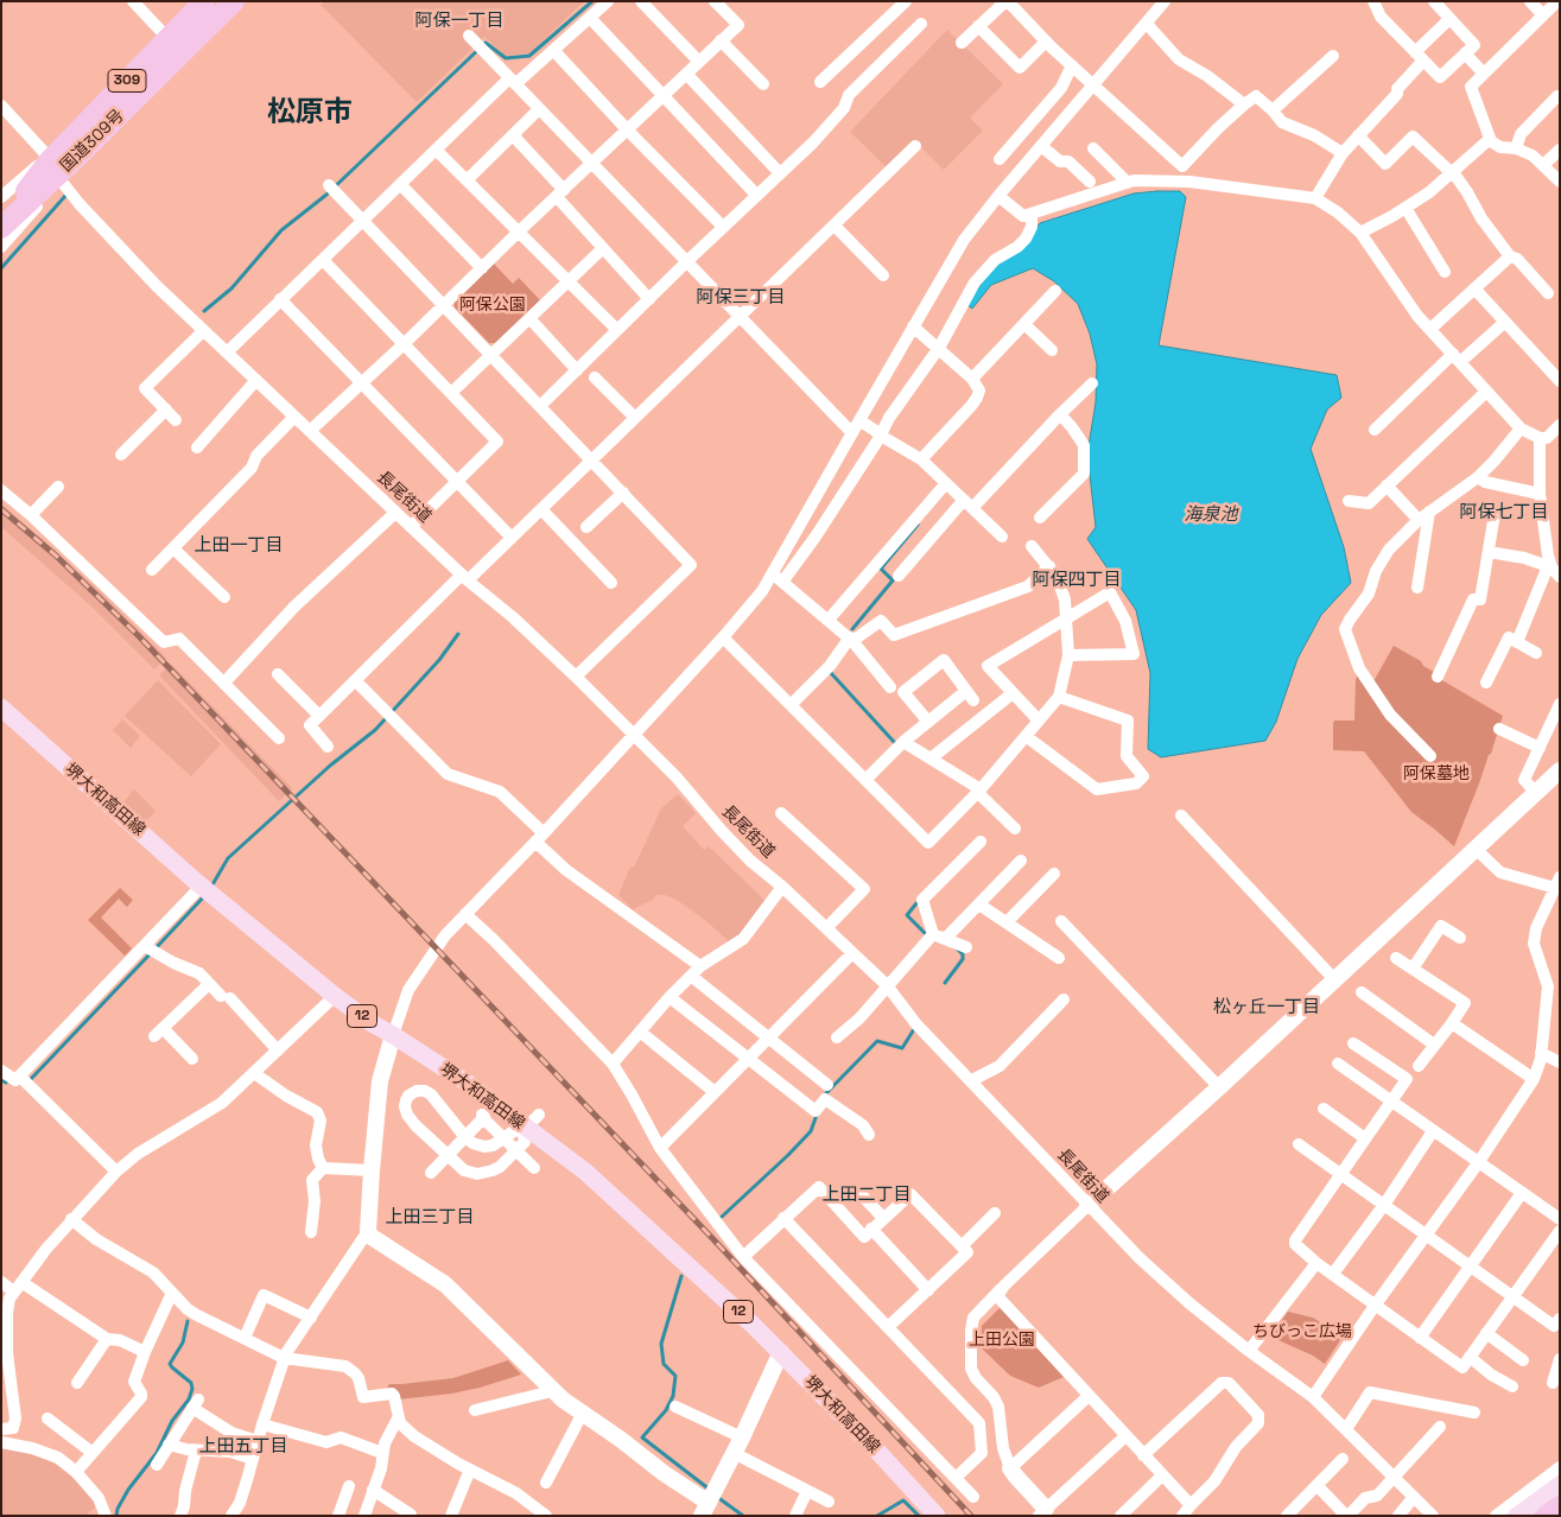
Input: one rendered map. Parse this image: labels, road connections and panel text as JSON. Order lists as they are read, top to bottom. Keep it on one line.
{"streets":{"highway":["309","国道309号"],"main road":["堺大和高田線","12"],"street":["長尾街道"]},"crossings":[["国道309号","長尾街道"]],"districts":["阿保一丁目","松原市","阿保三丁目","阿保七丁目","上田一丁目","阿保四丁目","松ヶ丘一丁目","上田二丁目","上田三丁目","上田五丁目"],"water":["海泉池"],"parks":["阿保公園","阿保墓地","ちびっこ広場","上田公園"]}
